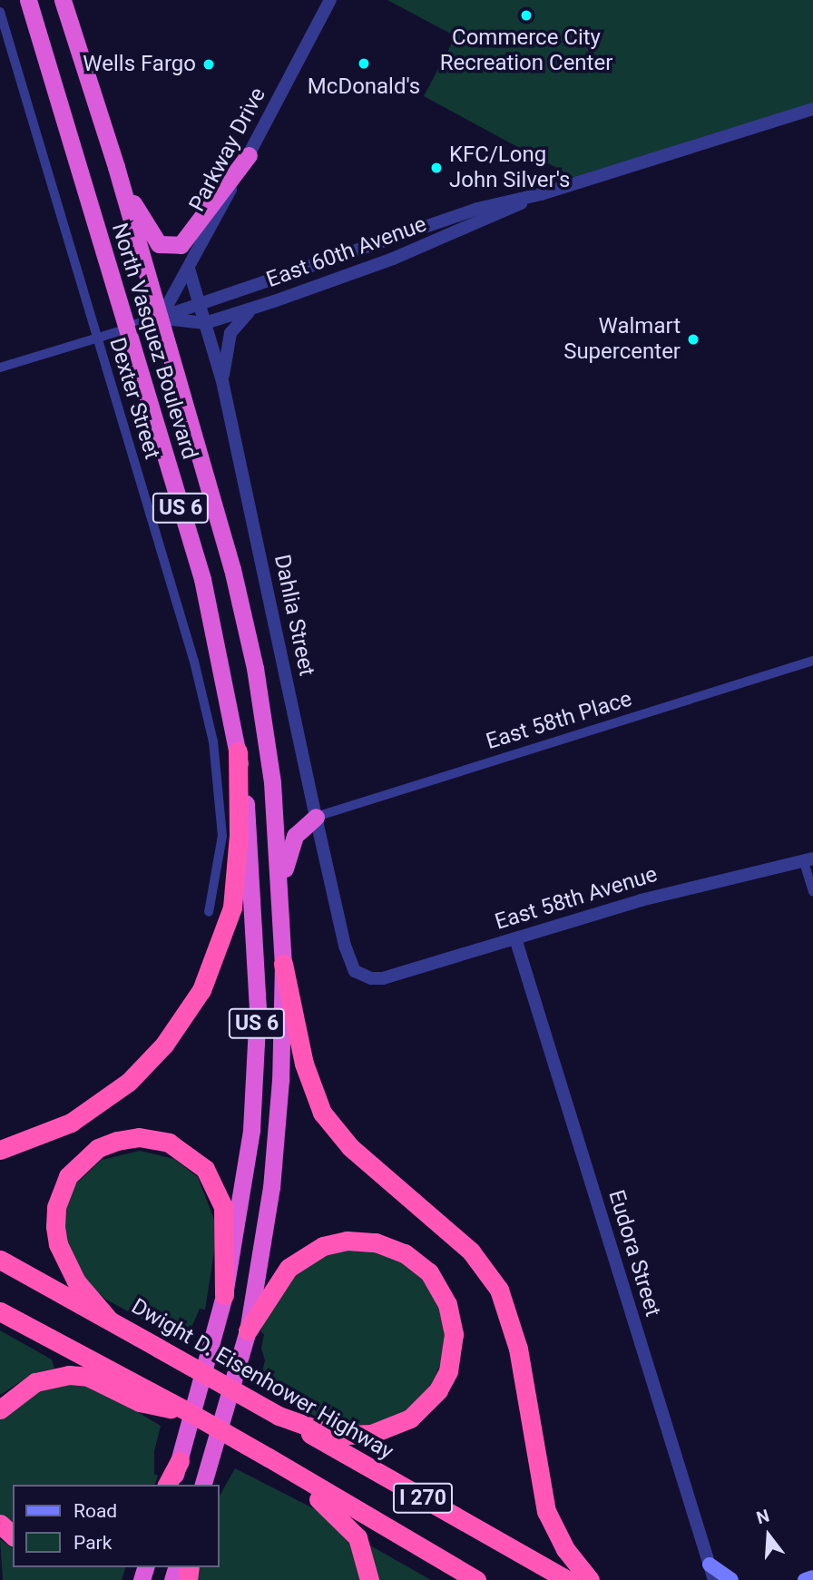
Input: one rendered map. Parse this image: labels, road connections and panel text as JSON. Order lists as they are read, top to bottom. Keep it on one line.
{"streets":{"highway":["North Vasquez Boulevard","US 6","Dwight D. Eisenhower Highway","I 270"],"street":["Parkway Drive","East 60th Avenue","Dexter Street","Dahlia Street","East 58th Place","East 58th Avenue","Eudora Street"]},"crossings":[["Parkway Drive","East 60th Avenue"],["Parkway Drive","North Vasquez Boulevard"],["Parkway Drive","Dahlia Street"],["East 60th Avenue","North Vasquez Boulevard"],["East 60th Avenue","Dexter Street"],["East 60th Avenue","Dahlia Street"],["Dahlia Street","East 58th Place"],["Dahlia Street","East 58th Avenue"],["East 58th Avenue","Eudora Street"]],"places":["Commerce City Recreation Center","McDonald's","Wells Fargo","KFC/Long John Silver's","Walmart Supercenter"],"legend":["Road","Park"],"north":"top"}
